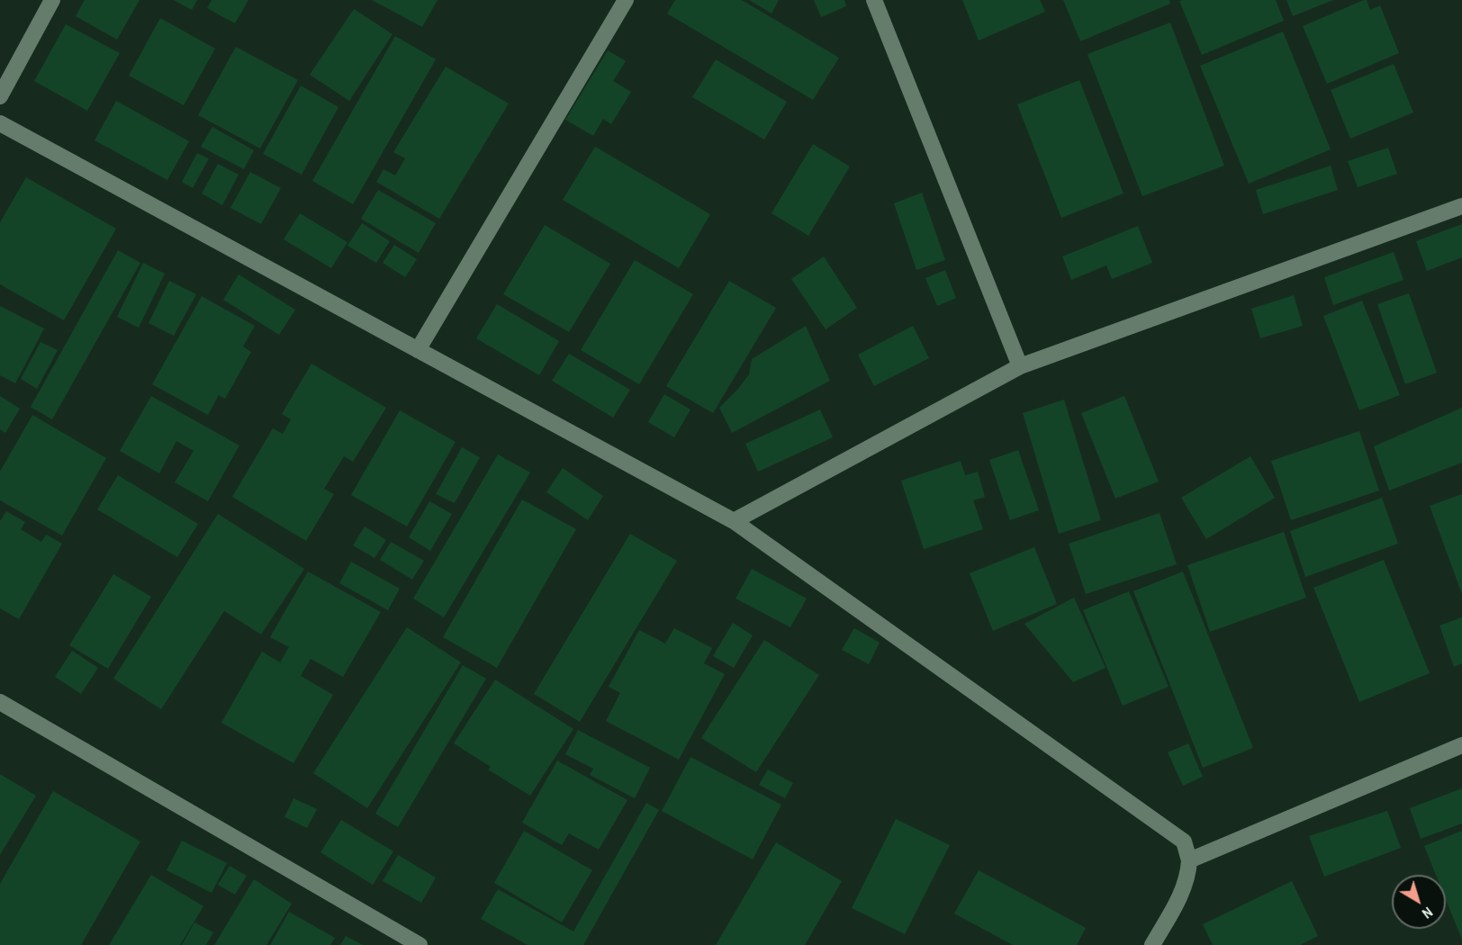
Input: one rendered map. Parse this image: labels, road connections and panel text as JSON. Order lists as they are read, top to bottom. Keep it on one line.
{"north":"bottom right"}
